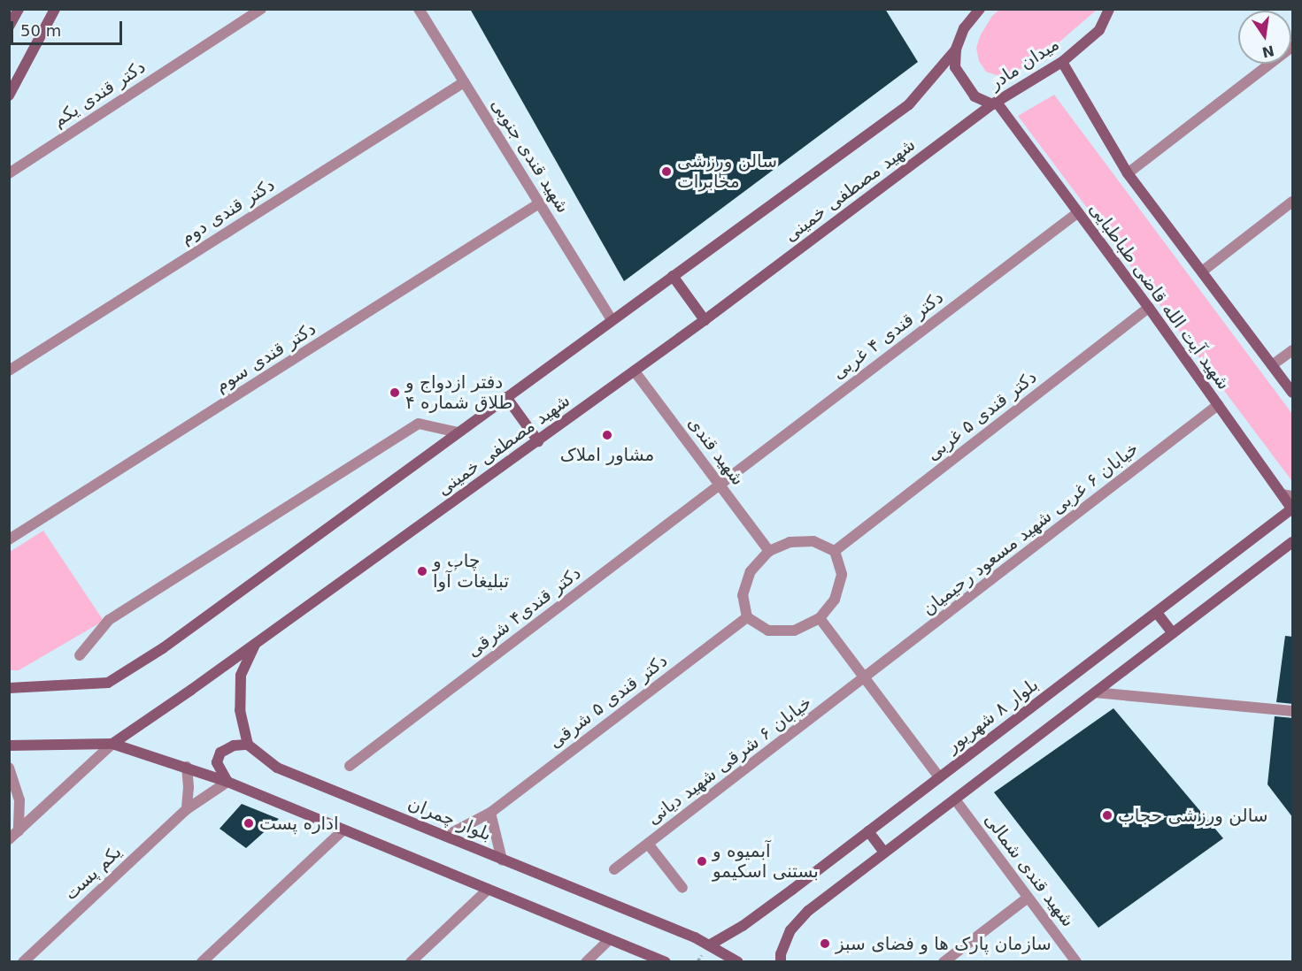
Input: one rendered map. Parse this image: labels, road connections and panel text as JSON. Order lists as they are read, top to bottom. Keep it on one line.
{"streets":{"main road":["میدان مادر","شهید مصطفی خمینی","شهید آیت الله قاضی طباطبایی","بلوار ۸ شهریور","بلوار چمران"],"street":["دکتر قندی یکم","شهید قندی جنوبی","دکتر قندی دوم","دکتر قندی ۴ غربی","دکتر قندی سوم","دکتر قندی ۵ غربی","شهید قندی","خیابان ۶ غربی شهید مسعود رحیمیان","دکتر قندی۴ شرقی","دکتر قندی ۵ شرقی","خیابان ۶ شرقی شهید دیانی","شهید قندی شمالی","یکم پست"]},"crossings":[["میدان مادر","شهید مصطفی خمینی"],["میدان مادر","شهید آیت الله قاضی طباطبایی"],["شهید قندی جنوبی","شهید مصطفی خمینی"],["شهید قندی جنوبی","دکتر قندی دوم"],["شهید قندی جنوبی","دکتر قندی سوم"],["شهید مصطفی خمینی","شهید آیت الله قاضی طباطبایی"],["شهید مصطفی خمینی","شهید قندی"],["شهید آیت الله قاضی طباطبایی","دکتر قندی ۴ غربی"],["شهید آیت الله قاضی طباطبایی","دکتر قندی ۵ غربی"],["شهید آیت الله قاضی طباطبایی","خیابان ۶ غربی شهید مسعود رحیمیان"],["شهید آیت الله قاضی طباطبایی","بلوار ۸ شهریور"],["دکتر قندی ۴ غربی","شهید قندی"],["دکتر قندی ۴ غربی","دکتر قندی۴ شرقی"],["دکتر قندی ۵ غربی","شهید قندی"],["دکتر قندی ۵ غربی","دکتر قندی ۵ شرقی"],["شهید قندی","دکتر قندی۴ شرقی"],["شهید قندی","دکتر قندی ۵ شرقی"],["خیابان ۶ غربی شهید مسعود رحیمیان","خیابان ۶ شرقی شهید دیانی"],["دکتر قندی ۵ شرقی","بلوار چمران"],["بلوار ۸ شهریور","بلوار چمران"]],"places":["سالن ورزشی مخابرات","دفتر ازدواج و طلاق شماره ۴","مشاور املاک","چاپ و تبلیغات آوا","سالن ورزشی حجاب","اداره پست","آبمیوه و بستنی اسکیمو","سازمان پارک ها و فضای سبز"],"scale_bar":"50 m","north":"bottom"}
